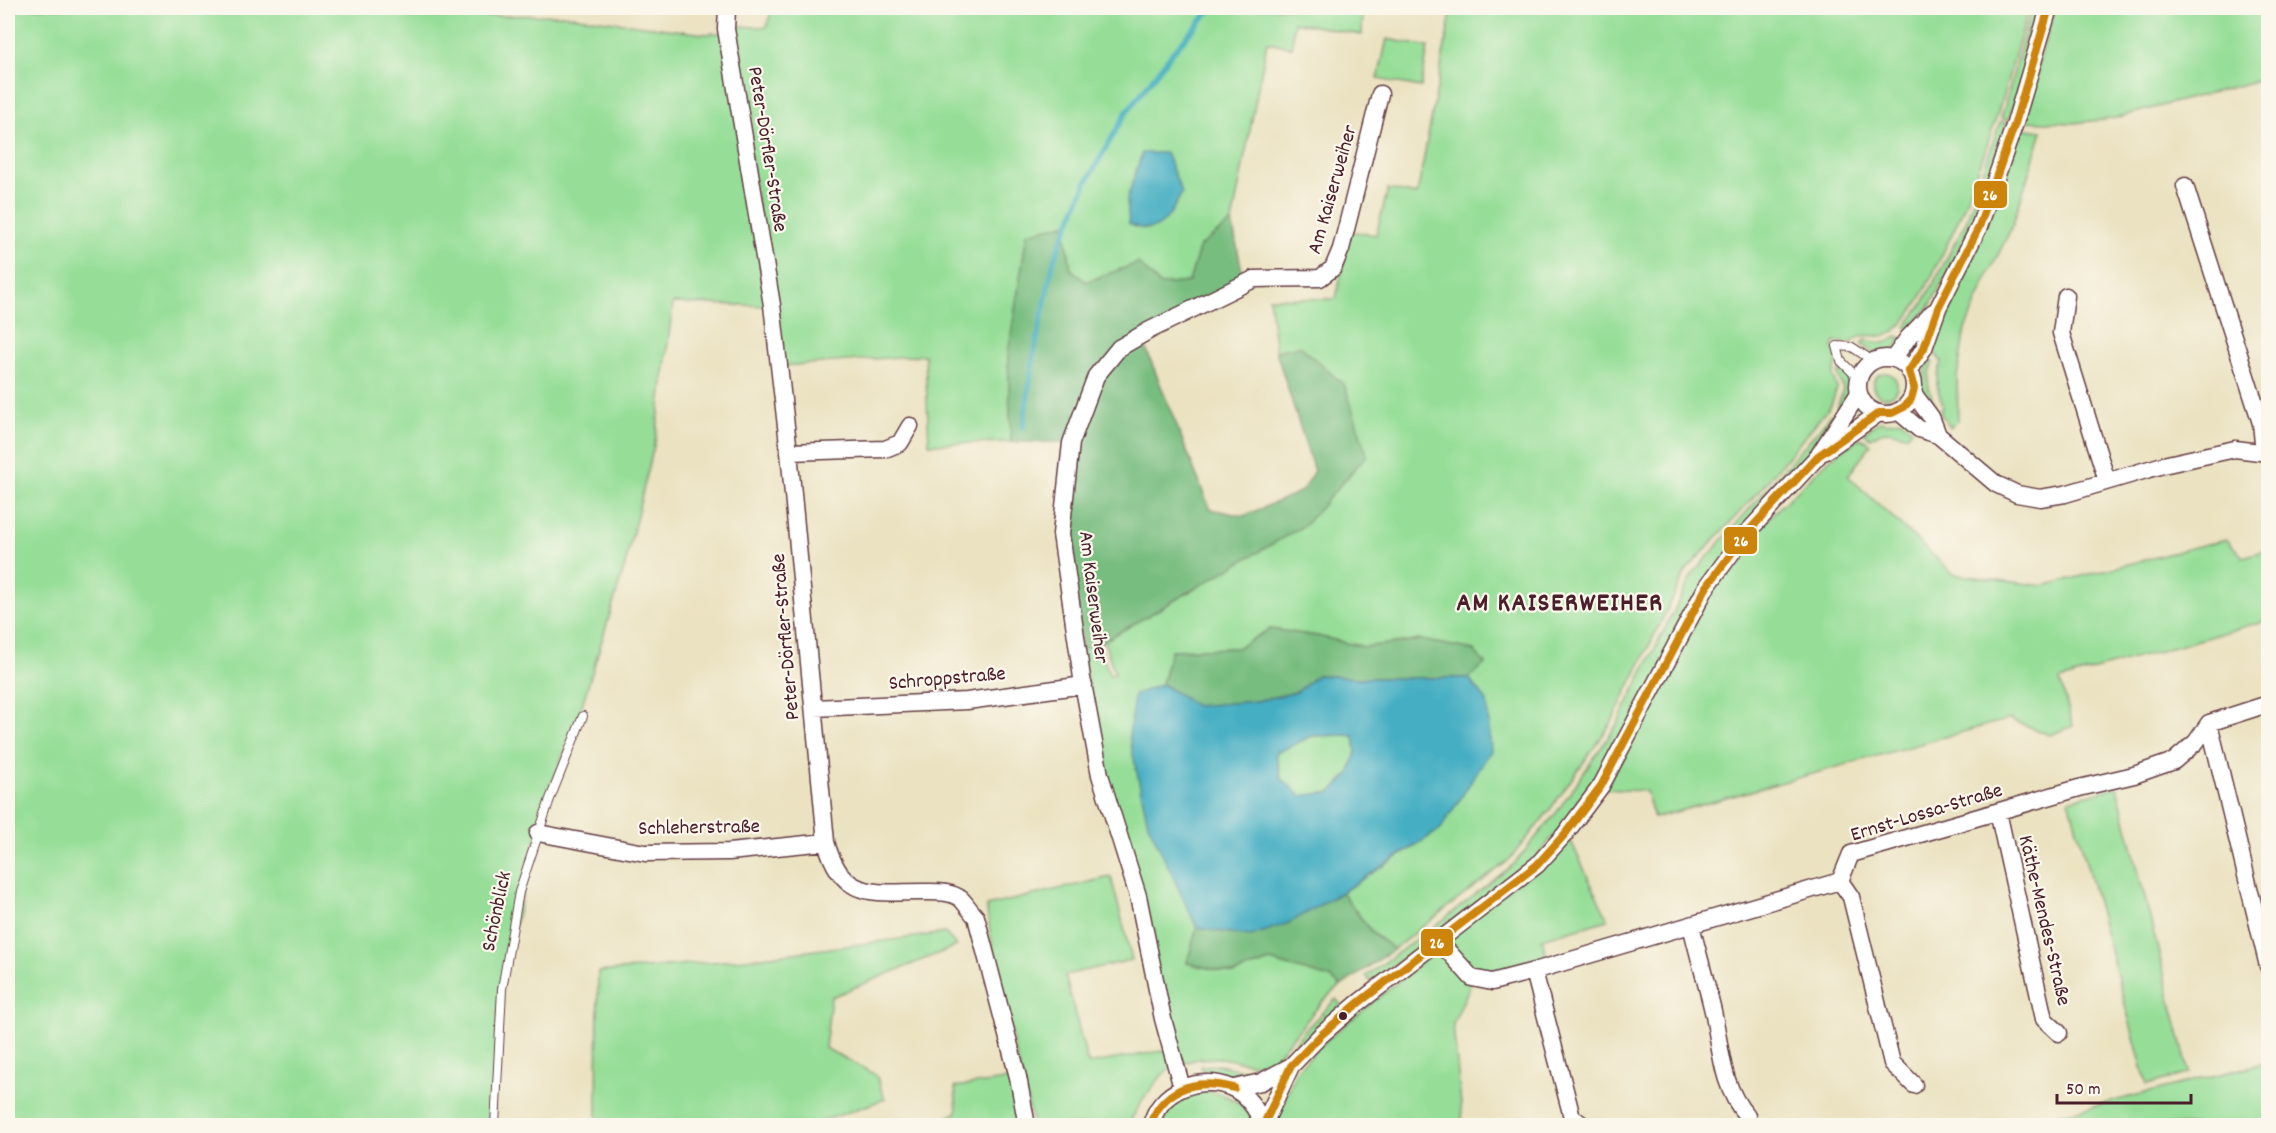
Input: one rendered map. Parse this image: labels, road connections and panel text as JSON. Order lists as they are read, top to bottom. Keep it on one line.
{"streets":{"street":["Peter-Dörfler-Straße","Am Kaiserweiher","Schroppstraße","Ernst-Lossa-Straße","Schleherstraße","Käthe-Mendes-Straße"],"lane":["Schönblick"]},"crossings":[["Peter-Dörfler-Straße","Schroppstraße"],["Peter-Dörfler-Straße","Schleherstraße"],["Am Kaiserweiher","Schroppstraße"],["Ernst-Lossa-Straße","Käthe-Mendes-Straße"],["Schleherstraße","Schönblick"]],"districts":["AM KAISERWEIHER"],"lines":["transit line 26"],"scale_bar":"50 m"}
